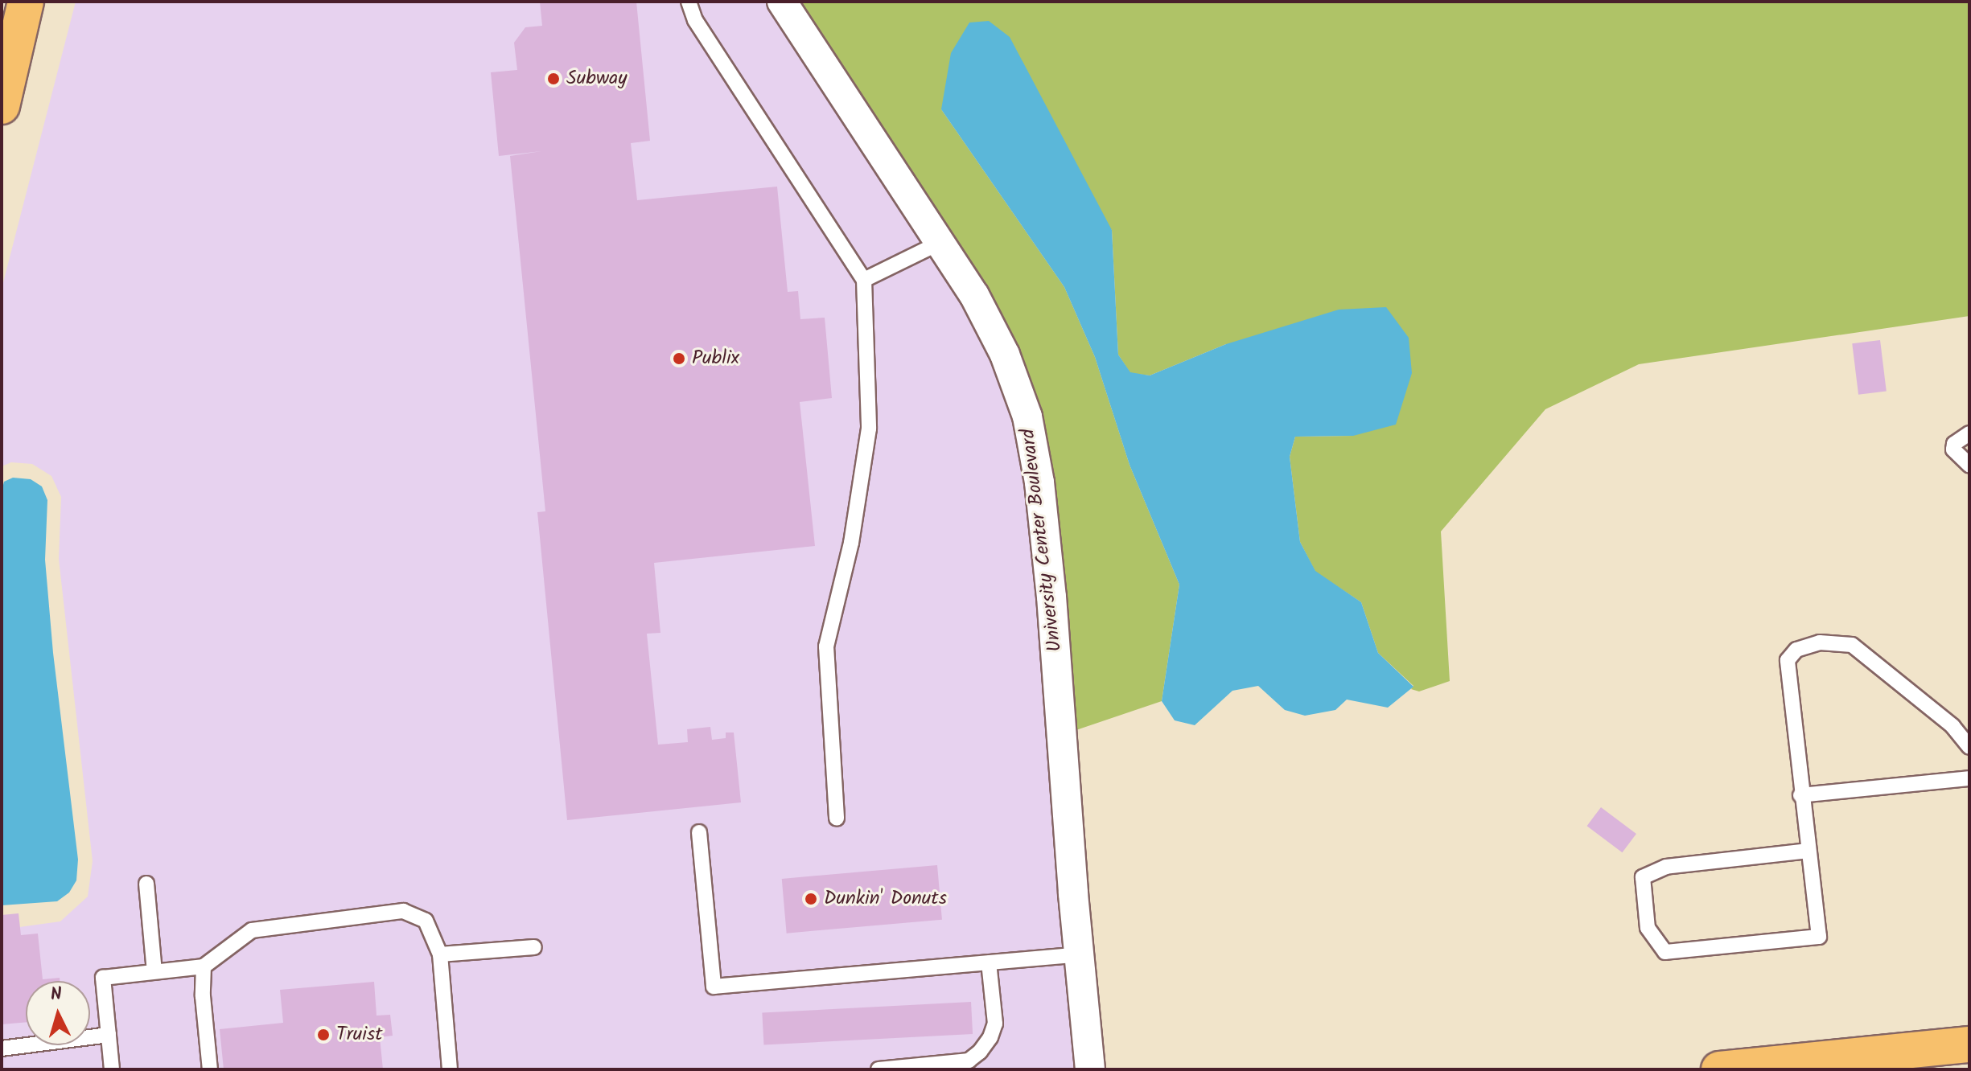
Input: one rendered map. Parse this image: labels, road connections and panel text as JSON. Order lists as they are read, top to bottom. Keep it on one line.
{"streets":{"street":["University Center Boulevard"]},"places":["Subway","Publix","Dunkin' Donuts","Truist"],"north":"top"}
